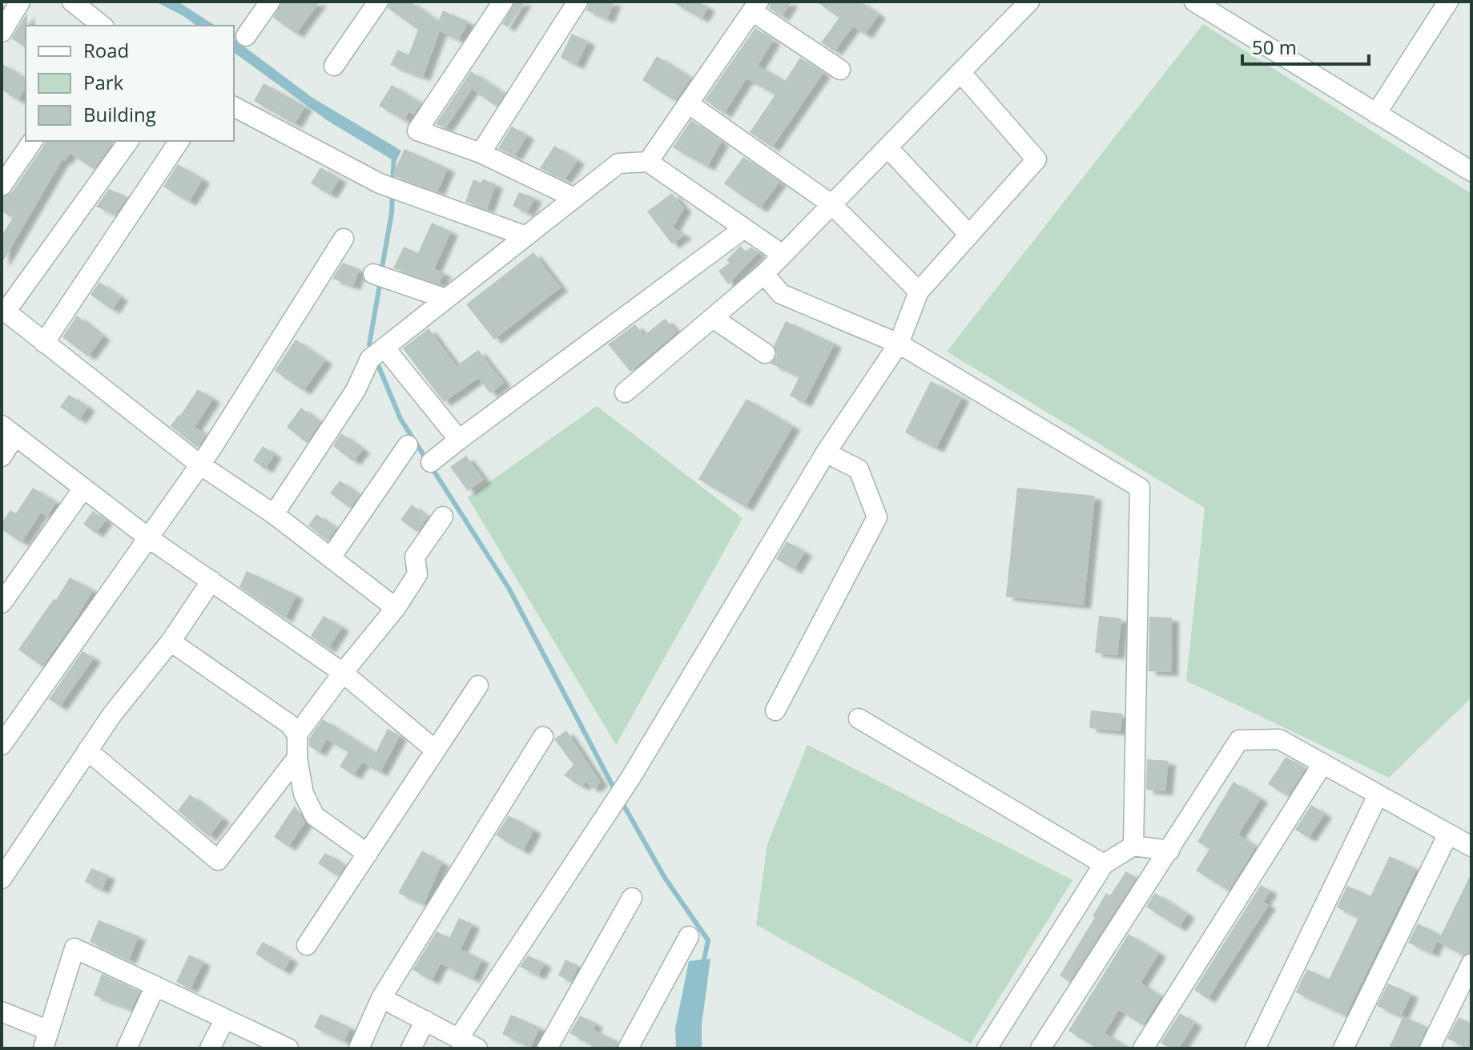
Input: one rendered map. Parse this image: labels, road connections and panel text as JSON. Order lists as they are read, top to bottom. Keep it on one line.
{"legend":["Road","Park","Building"],"scale_bar":"50 m"}
